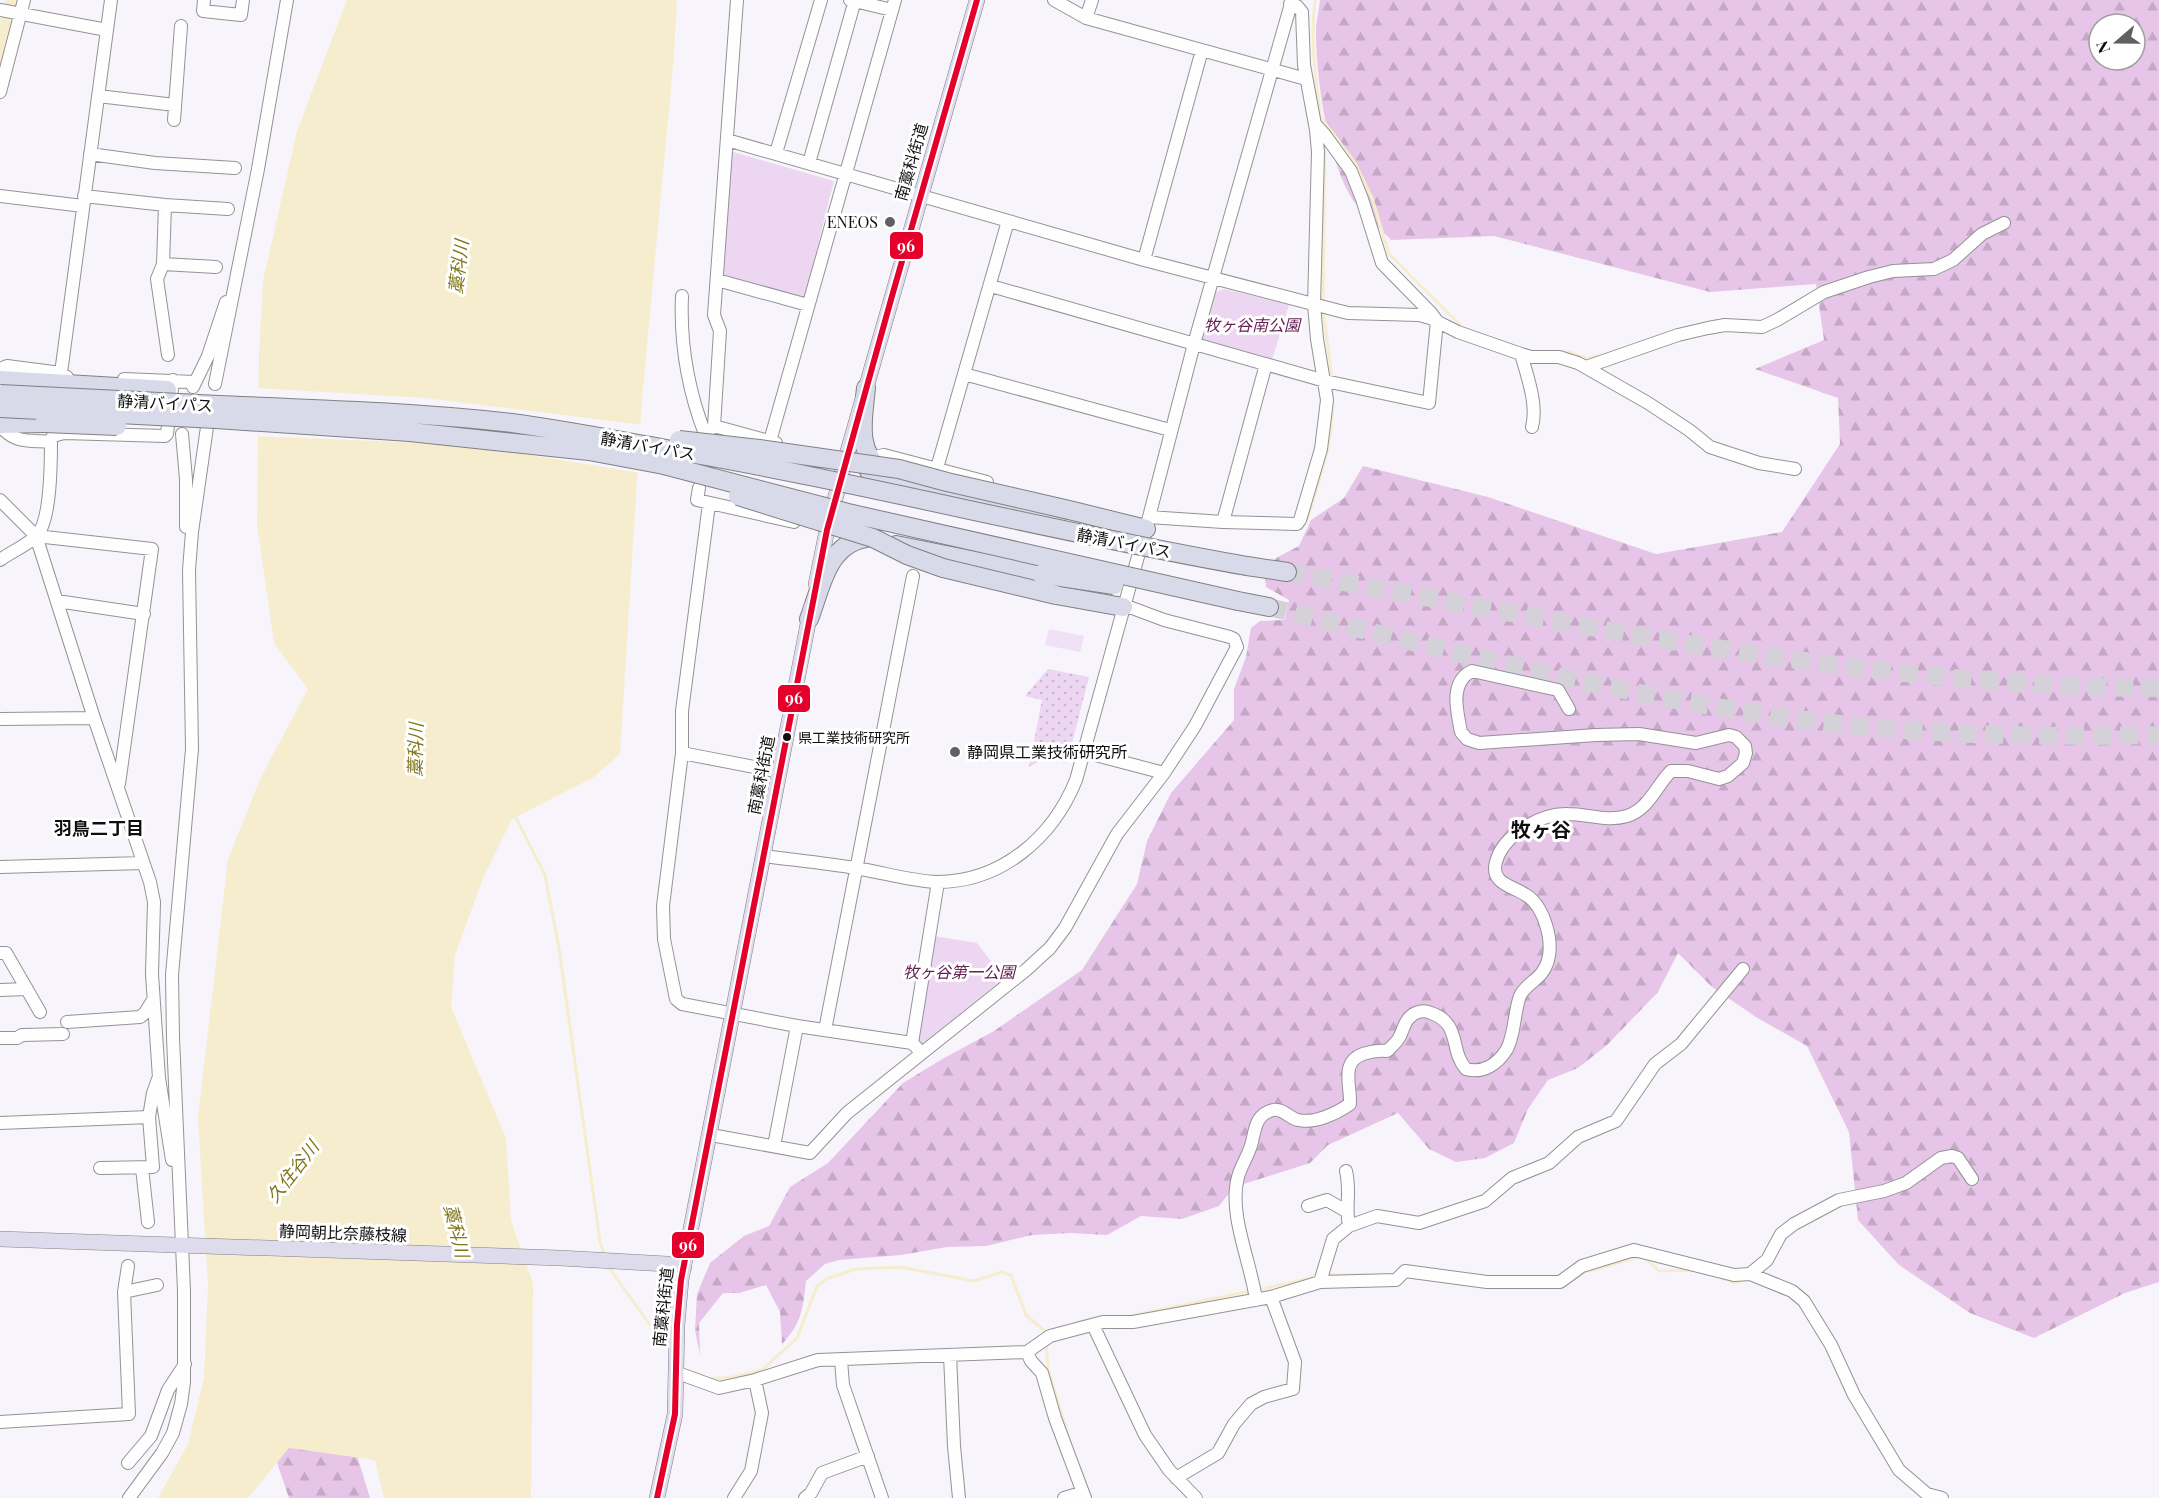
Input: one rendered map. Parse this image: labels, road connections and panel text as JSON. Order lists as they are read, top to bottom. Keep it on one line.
{"streets":{"highway":["静清バイパス"],"main road":["南藁科街道","静岡朝比奈藤枝線"]},"crossings":[["南藁科街道","静岡朝比奈藤枝線"]],"districts":["羽鳥二丁目","牧ヶ谷"],"water":["藁科川","久住谷川"],"parks":["牧ヶ谷南公園","牧ヶ谷第一公園"],"places":["ENEOS","県工業技術研究所","静岡県工業技術研究所"],"lines":["transit line 96"],"north":"left"}
